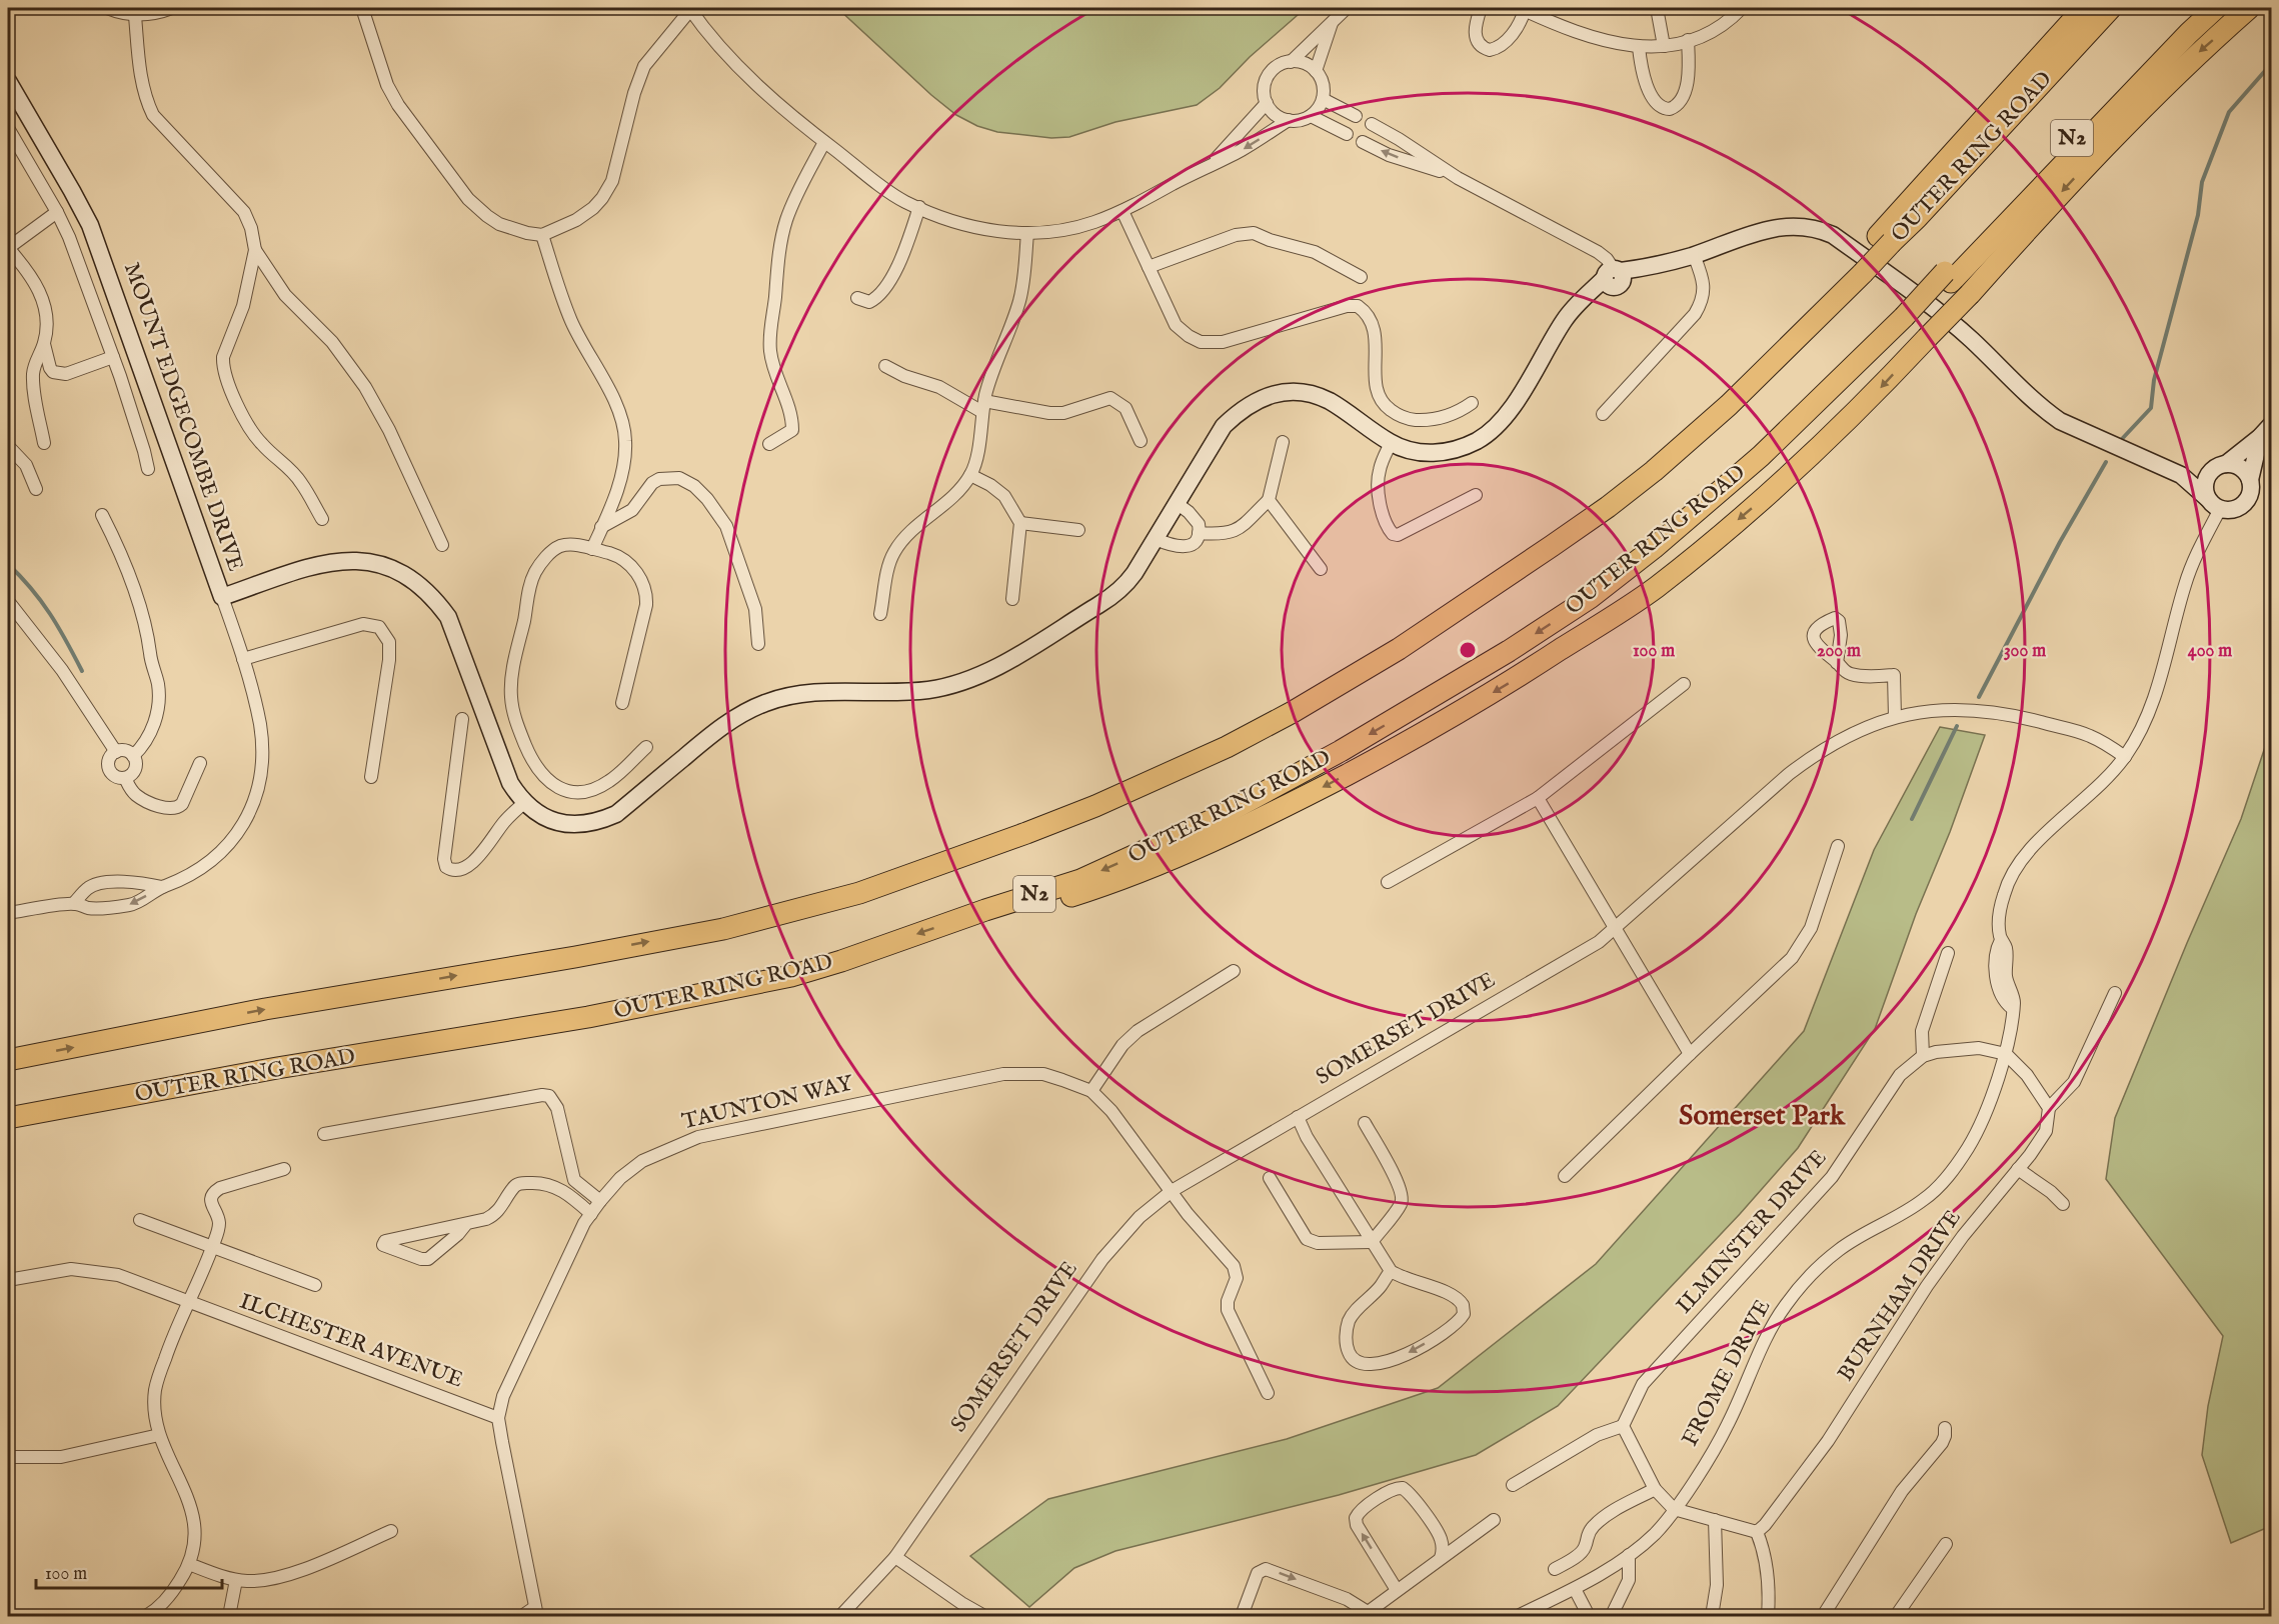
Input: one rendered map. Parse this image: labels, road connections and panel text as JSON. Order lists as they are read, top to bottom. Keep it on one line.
{"streets":{"highway":["N2","OUTER RING ROAD"],"street":["MOUNT EDGECOMBE DRIVE","SOMERSET DRIVE","TAUNTON WAY","ILMINSTER DRIVE","BURNHAM DRIVE","ILCHESTER AVENUE","FROME DRIVE"]},"crossings":[["SOMERSET DRIVE","TAUNTON WAY"],["SOMERSET DRIVE","FROME DRIVE"],["TAUNTON WAY","ILCHESTER AVENUE"],["ILMINSTER DRIVE","FROME DRIVE"]],"districts":["Somerset Park"],"scale_bar":"100 m","rings":["100 m","200 m","300 m","400 m"]}
